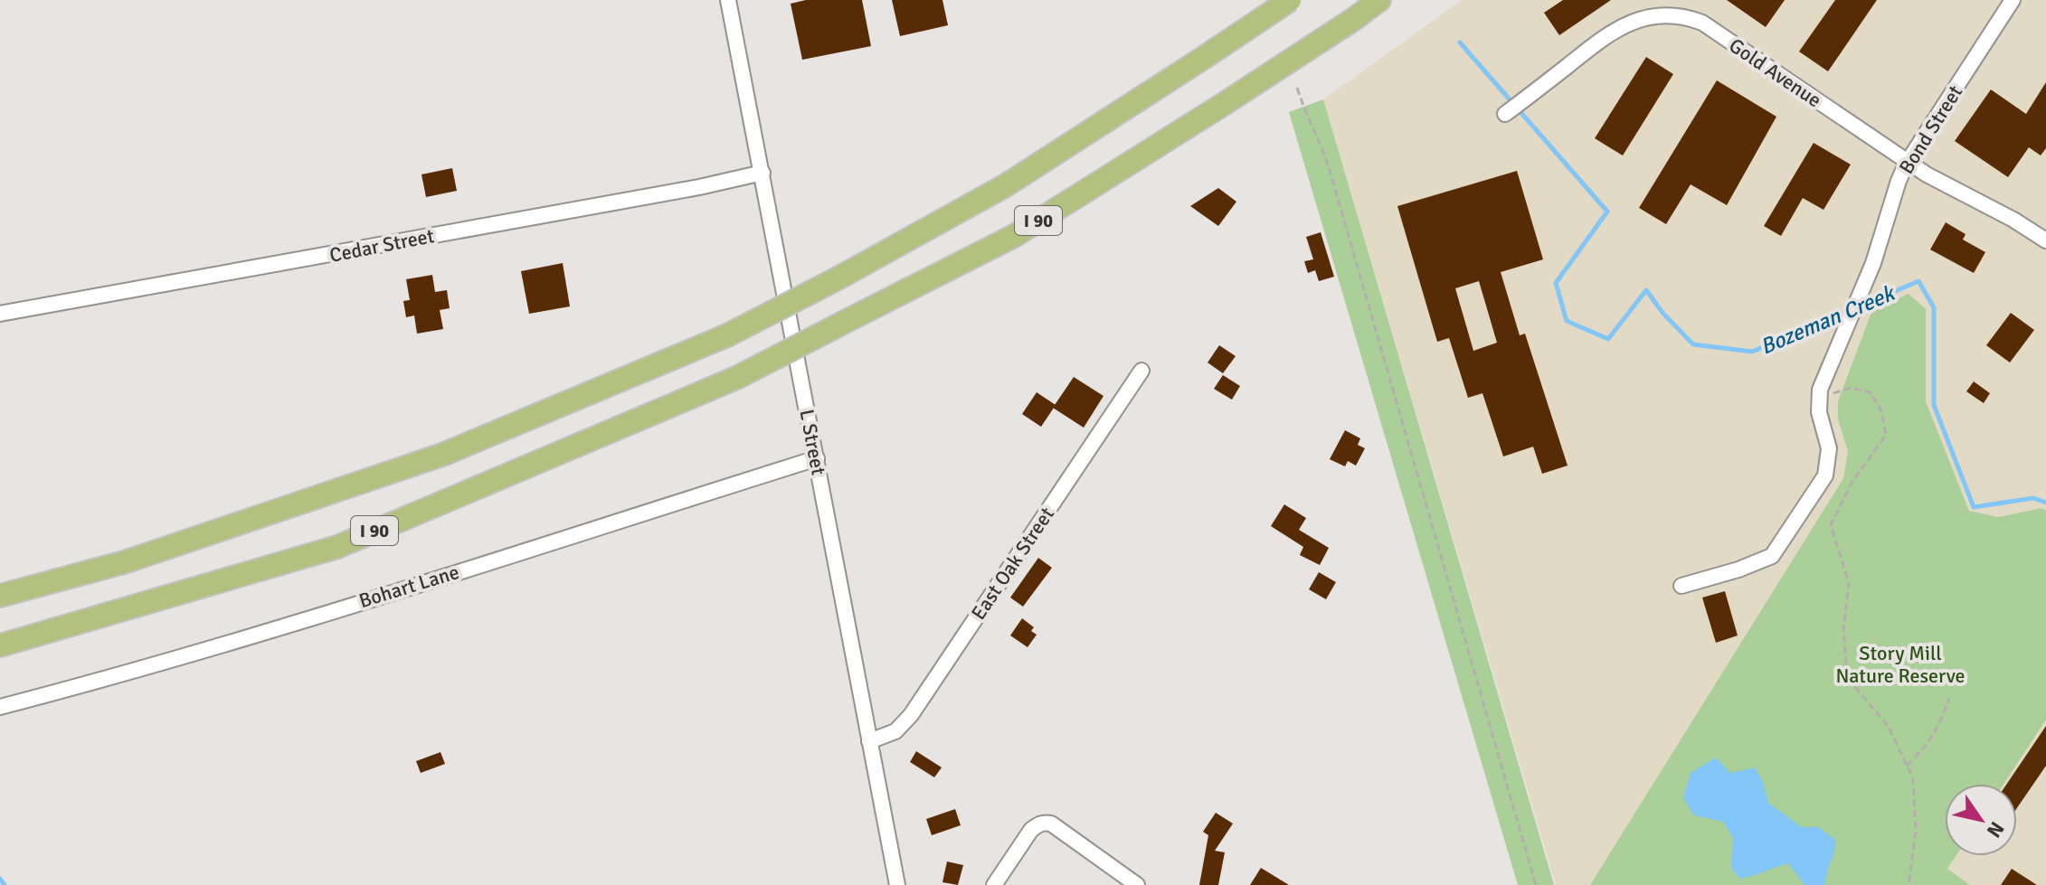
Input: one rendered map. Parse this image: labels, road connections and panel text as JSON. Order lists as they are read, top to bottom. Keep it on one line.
{"streets":{"highway":["I 90"],"street":["Gold Avenue","Bond Street","Cedar Street","L Street","East Oak Street","Bohart Lane"]},"crossings":[["Gold Avenue","Bond Street"],["Cedar Street","L Street"],["L Street","East Oak Street"],["L Street","Bohart Lane"]],"water":["Bozeman Creek"],"parks":["Story Mill Nature Reserve"],"north":"bottom right"}
